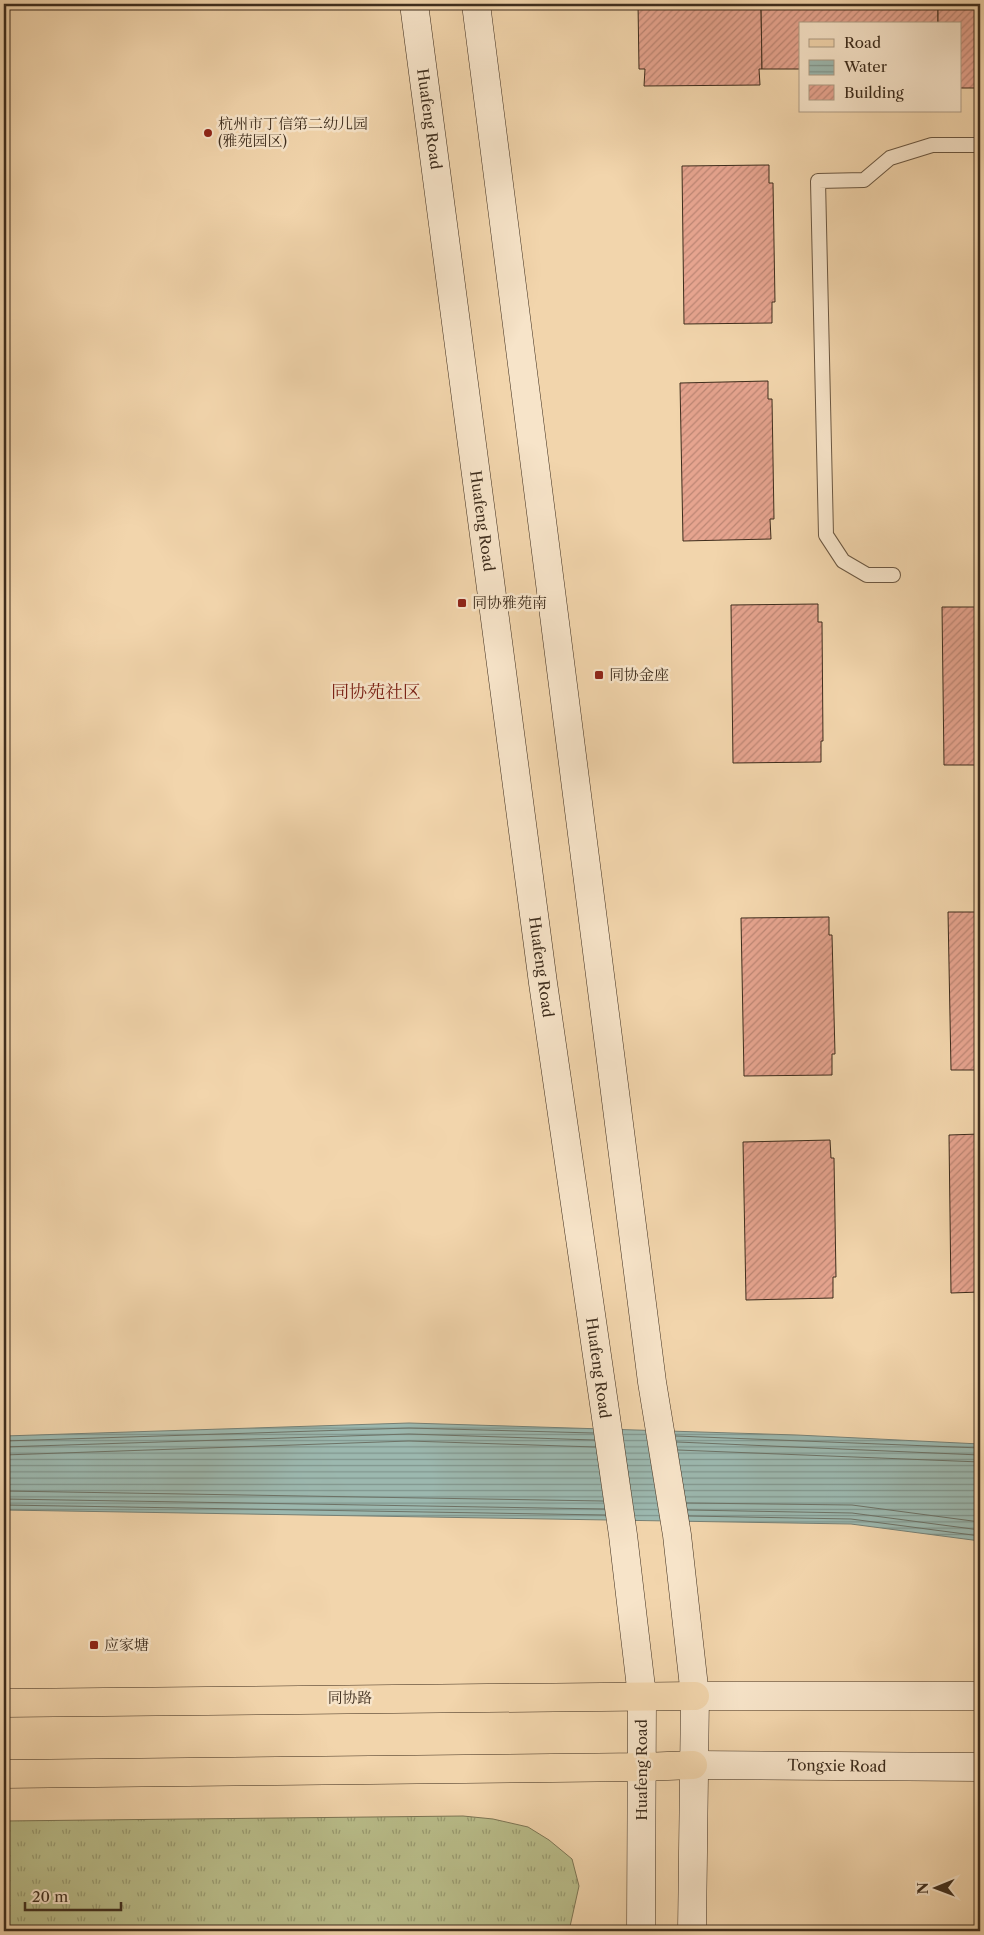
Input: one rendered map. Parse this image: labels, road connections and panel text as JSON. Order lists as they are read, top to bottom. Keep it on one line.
{"streets":{"main road":["Huafeng Road","同协路","Tongxie Road"]},"crossings":[["Huafeng Road","同协路"]],"districts":["同协苑社区"],"places":{"other":["杭州市丁信第二幼儿园 (雅苑园区)"],"transit":["同协雅苑南","同协金座","应家塘"]},"legend":["Road","Water","Building"],"scale_bar":"20 m","north":"left"}
